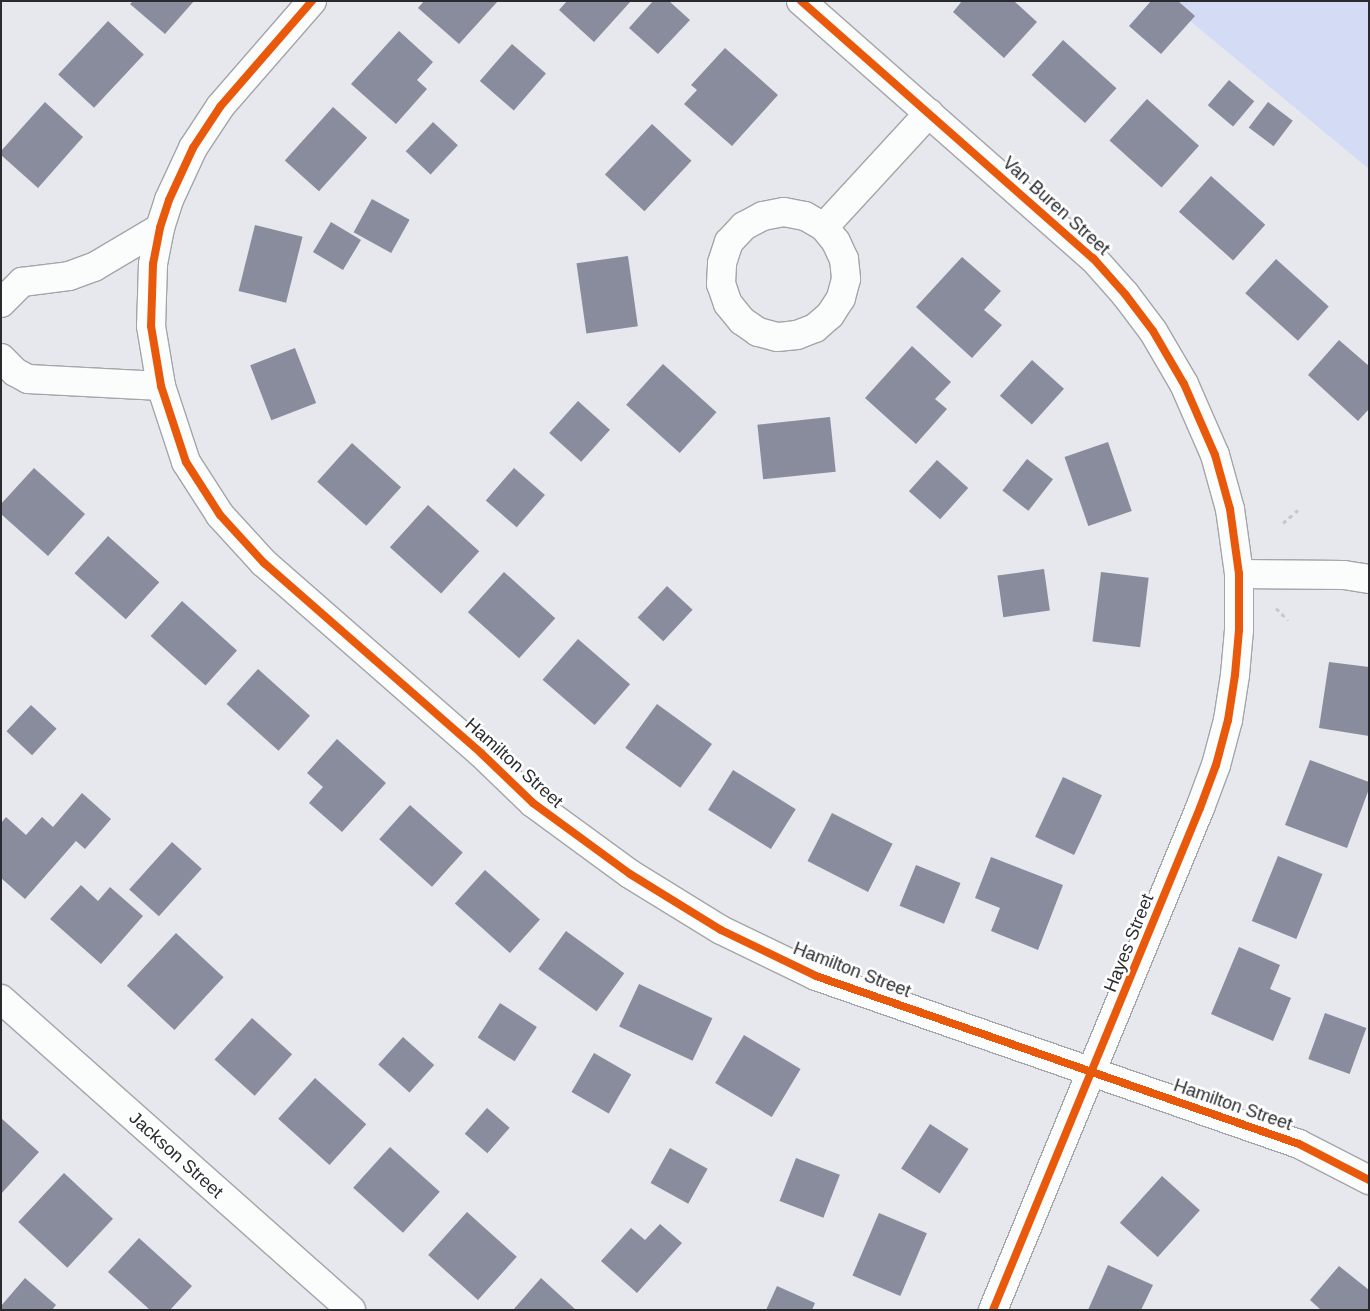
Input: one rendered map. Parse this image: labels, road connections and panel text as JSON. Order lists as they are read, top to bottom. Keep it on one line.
{"streets":{"street":["Van Buren Street","Hamilton Street","Hayes Street","Jackson Street"]},"crossings":[["Van Buren Street","Hayes Street"],["Hamilton Street","Hayes Street"]]}
